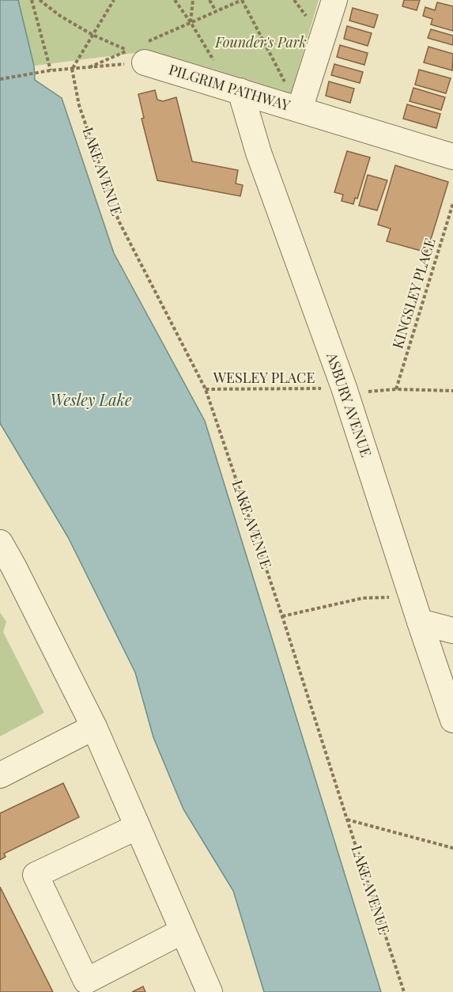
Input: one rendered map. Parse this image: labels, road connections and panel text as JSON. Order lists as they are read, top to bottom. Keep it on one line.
{"streets":{"street":["PILGRIM PATHWAY","ASBURY AVENUE"],"path":["LAKE AVENUE","KINGSLEY PLACE","WESLEY PLACE"]},"crossings":[["PILGRIM PATHWAY","ASBURY AVENUE"],["LAKE AVENUE","WESLEY PLACE"]],"water":["Wesley Lake"],"parks":["Founder's Park"]}
